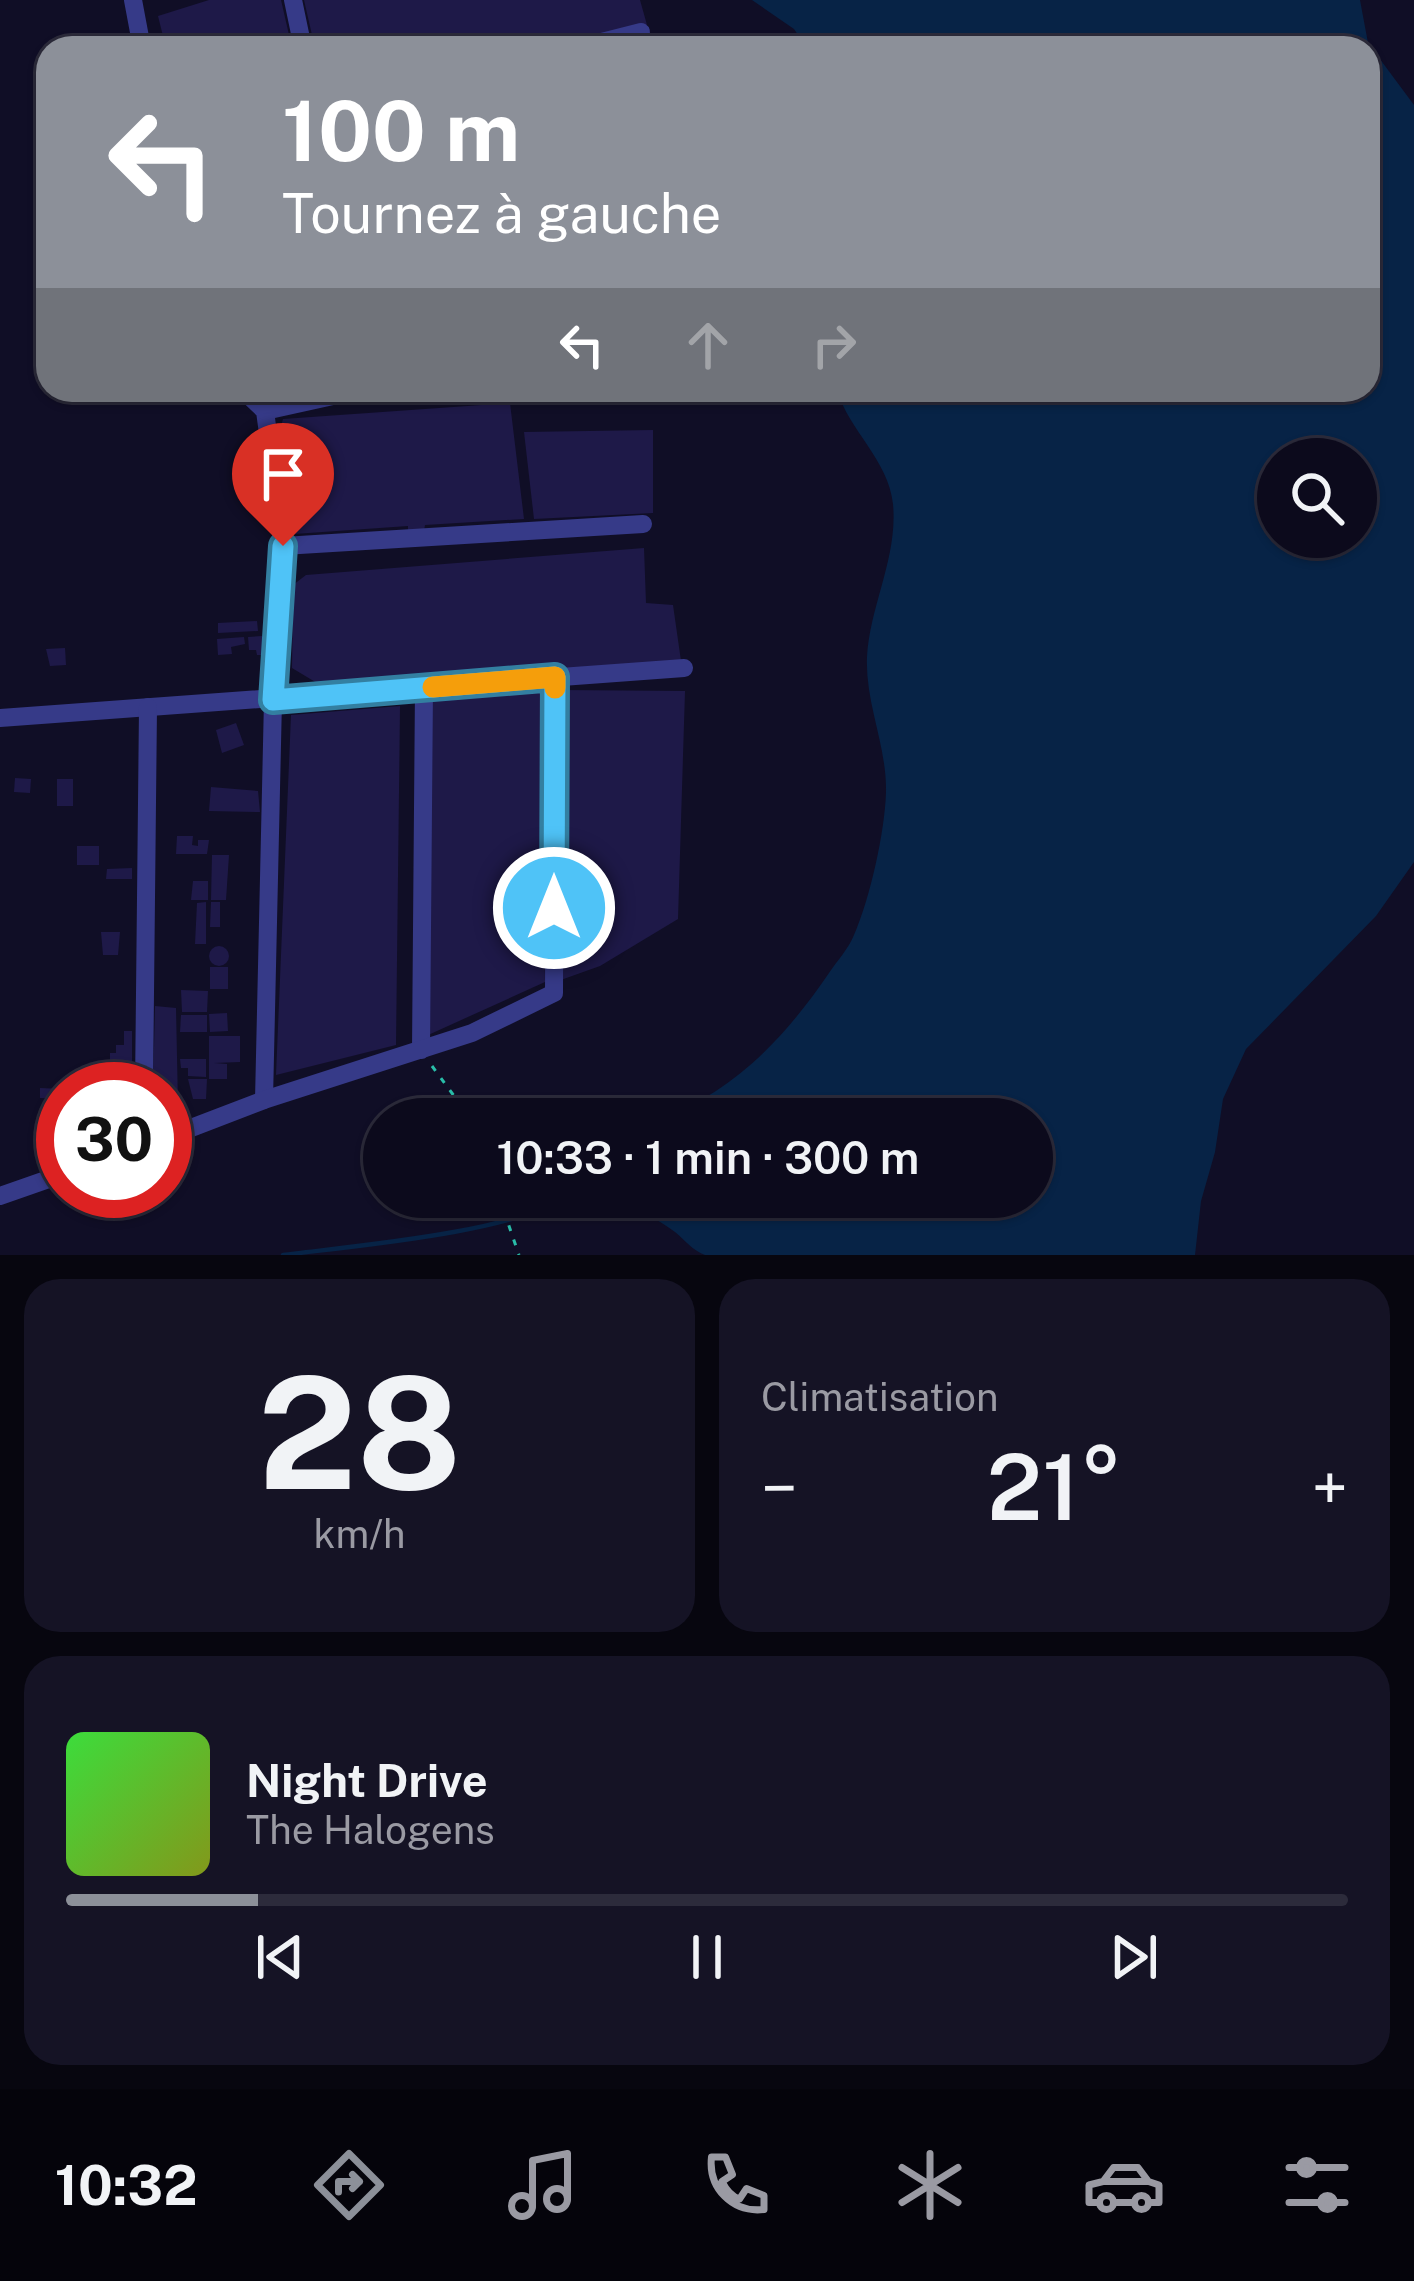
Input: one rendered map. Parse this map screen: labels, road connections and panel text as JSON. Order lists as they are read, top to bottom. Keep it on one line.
{"page":{"turn":["100 m","Tournez à gauche"],"limit":"30","trip":"10:33 · 1 min · 300 m","tile":[["28","km/h"],"Climatisation"],"heat":["−","21°","+"],"song":["Night Drive","The Halogens"],"tabs":"10:32"}}
